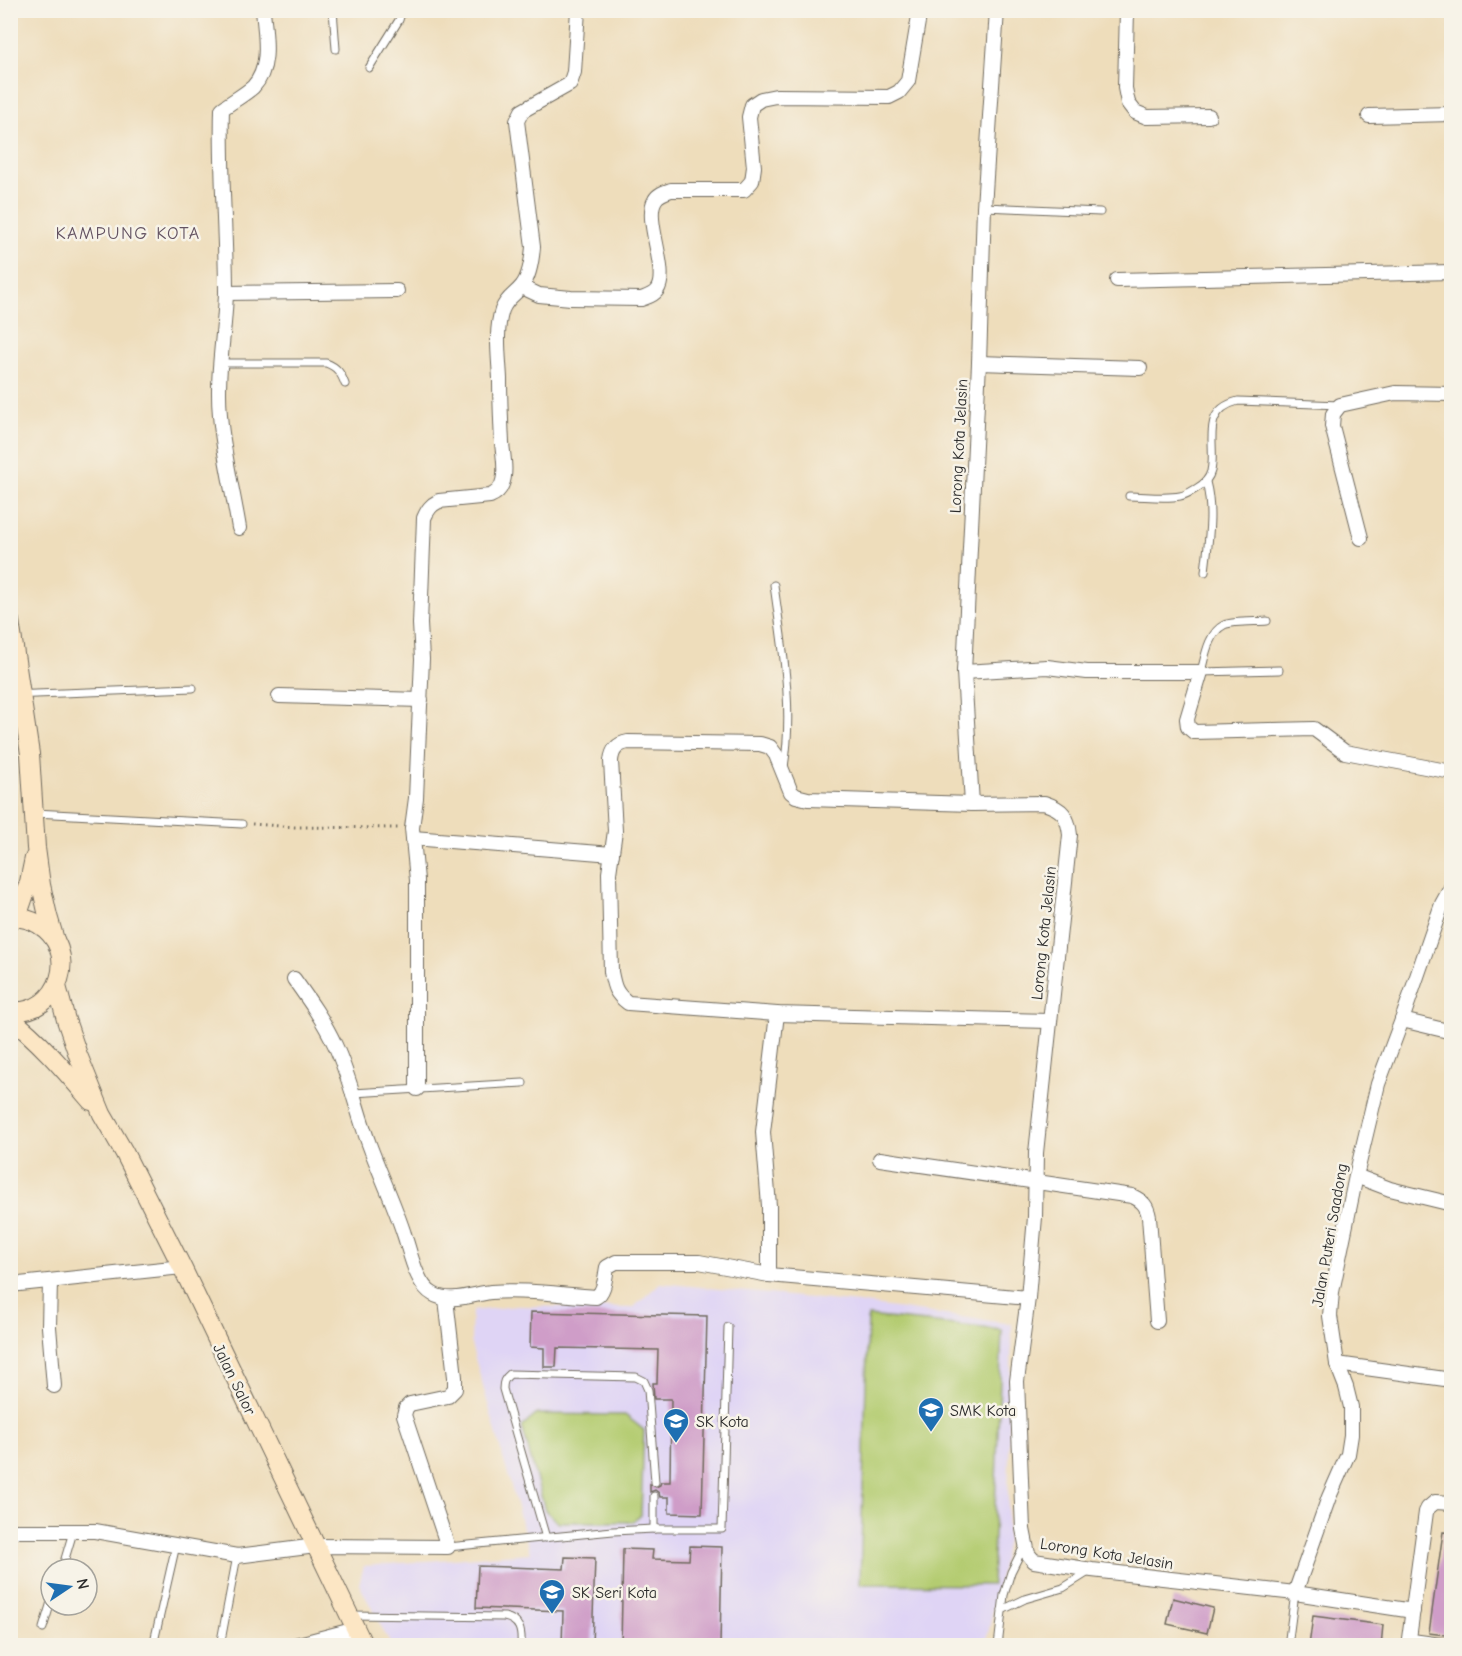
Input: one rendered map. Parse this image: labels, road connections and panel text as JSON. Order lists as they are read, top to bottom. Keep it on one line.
{"streets":{"main road":["Jalan Salor"],"street":["Lorong Kota Jelasin","Jalan Puteri Saadong"]},"crossings":[["Lorong Kota Jelasin","Jalan Puteri Saadong"]],"districts":["KAMPUNG KOTA"],"places":{"school or university":["SMK Kota","SK Kota","SK Seri Kota"]},"north":"right"}
